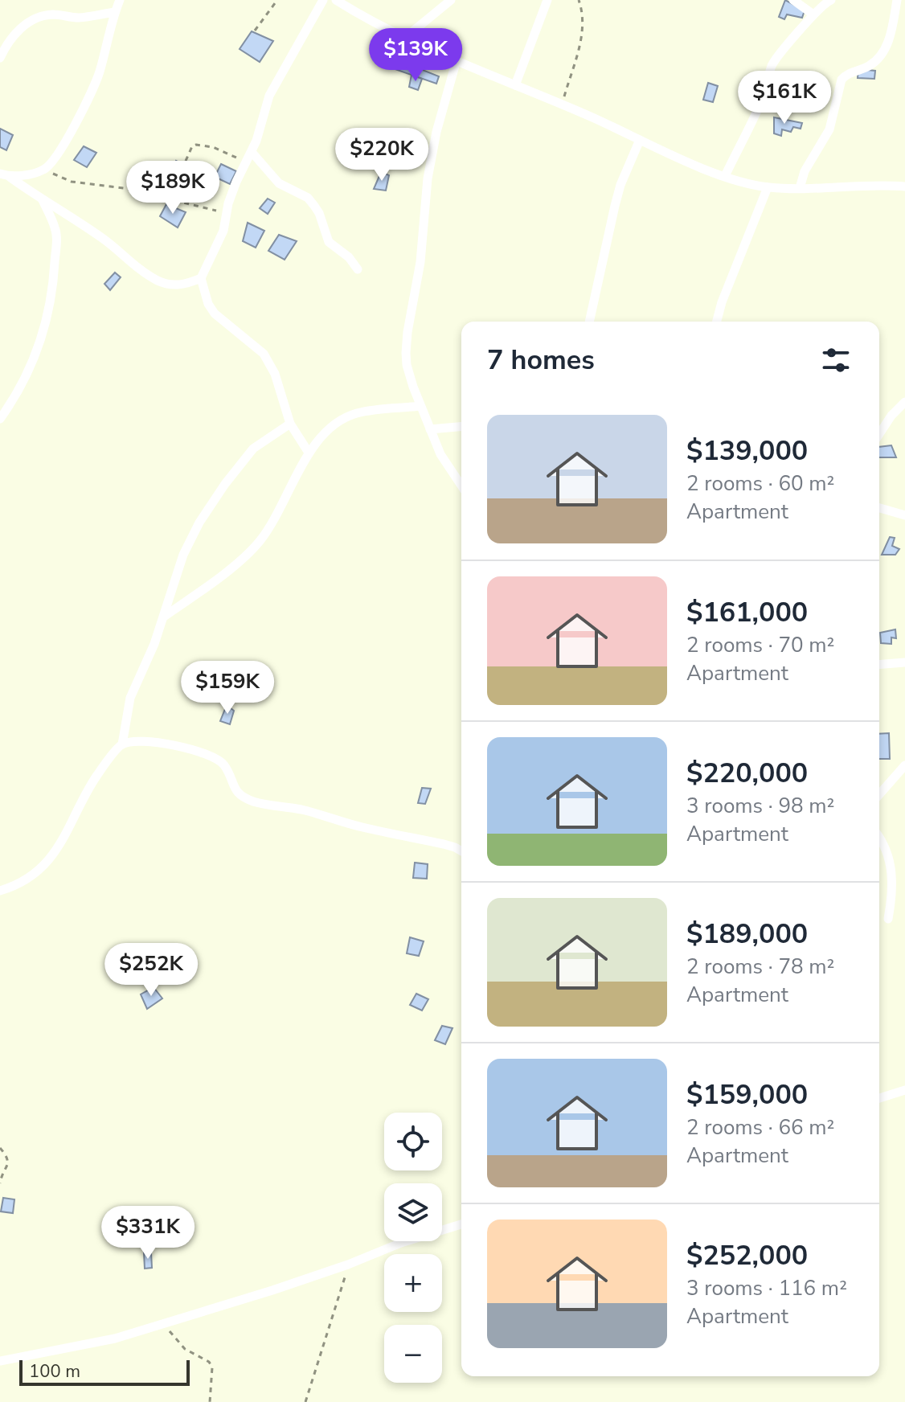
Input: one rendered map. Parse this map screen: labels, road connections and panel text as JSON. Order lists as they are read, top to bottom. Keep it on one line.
{"scale_bar":"100 m","page":{"price":["$139K","$161K","$220K","$189K","$159K","$252K","$331K"],"heading":"7 homes","list":[{"name":"$139,000","note":"2 rooms · 60 m² · Apartment"},{"name":"$161,000","note":"2 rooms · 70 m² · Apartment"},{"name":"$220,000","note":"3 rooms · 98 m² · Apartment"},{"name":"$189,000","note":"2 rooms · 78 m² · Apartment"},{"name":"$159,000","note":"2 rooms · 66 m² · Apartment"},{"name":"$252,000","note":"3 rooms · 116 m² · Apartment"}],"map_buttons":["+","−"],"scale":"100 m"}}
